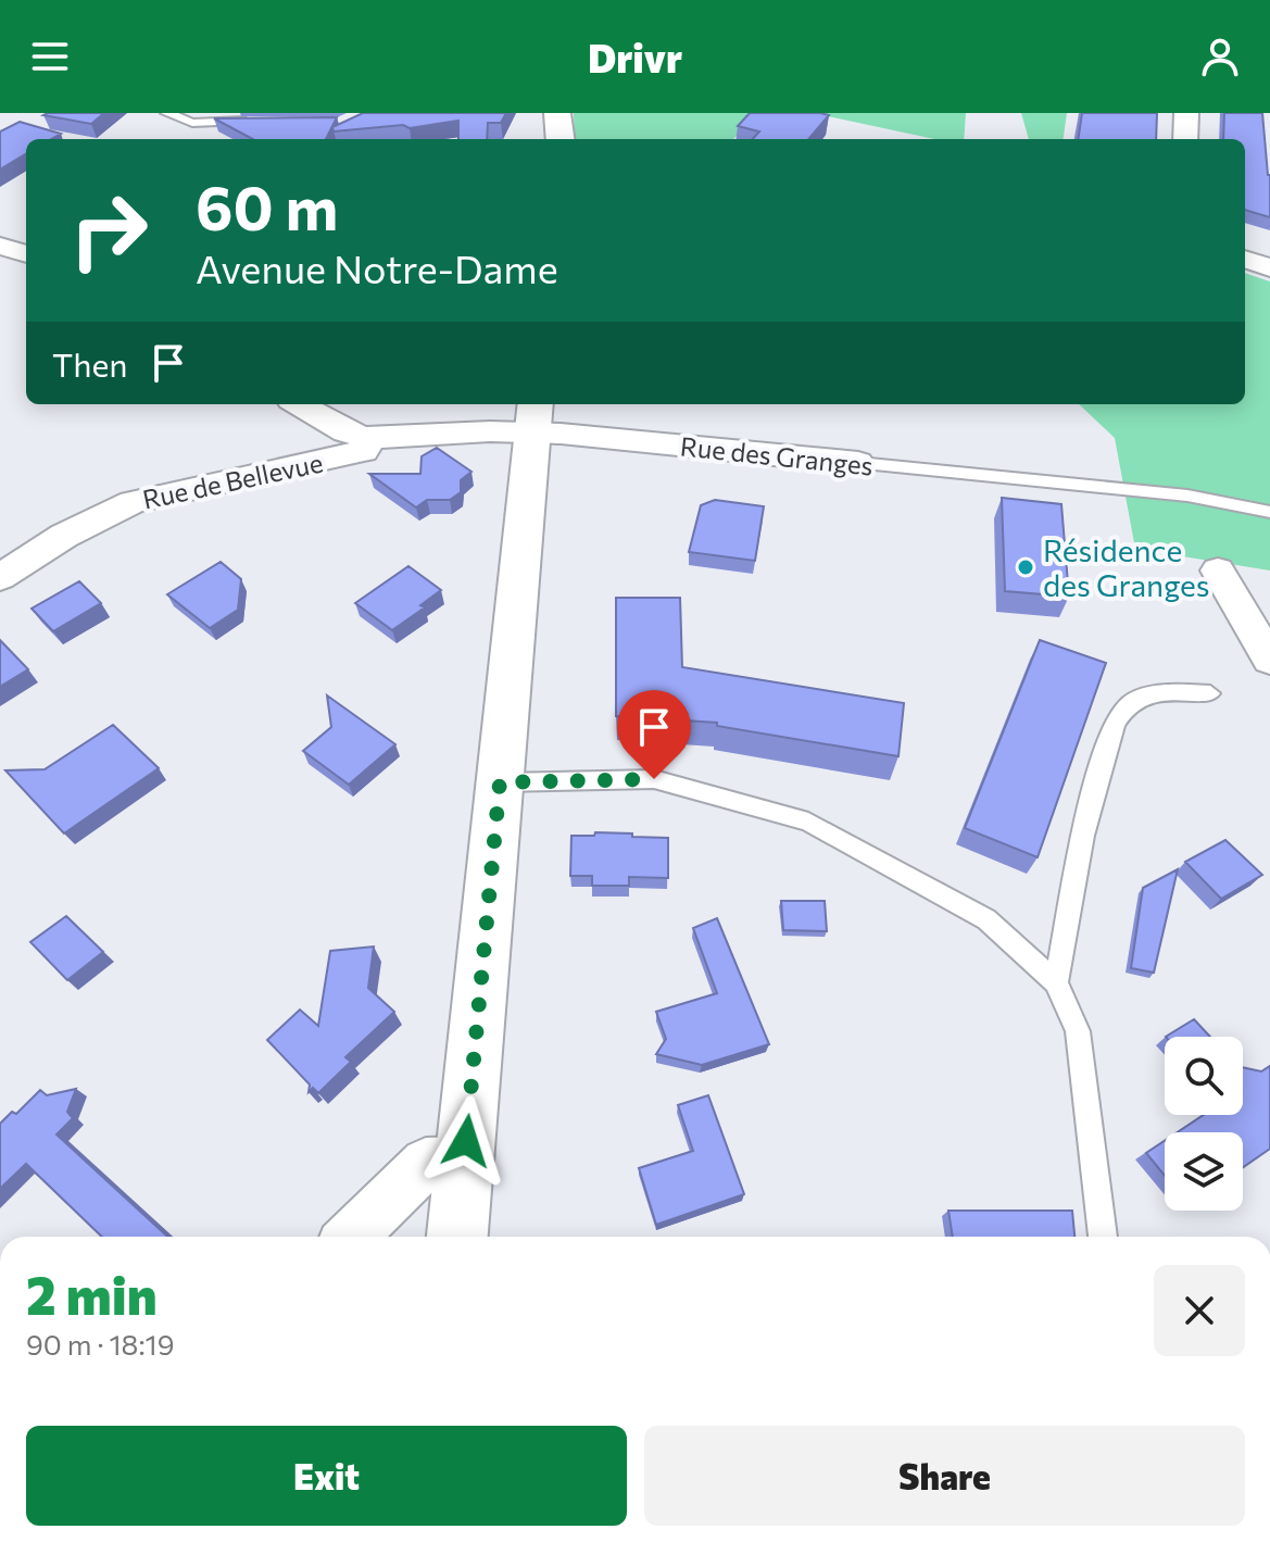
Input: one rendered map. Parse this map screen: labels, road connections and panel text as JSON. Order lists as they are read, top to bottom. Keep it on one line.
{"streets":{"street":["Rue des Granges","Rue de Bellevue"]},"crossings":[["Rue des Granges","Rue de Bellevue"]],"places":["Résidence des Granges"],"page":{"header":"Drivr","turn":["60 m","Avenue Notre-Dame"],"then":"Then","heading":["2 min","90 m · 18:19"],"buttons":["Exit","Share"]}}
